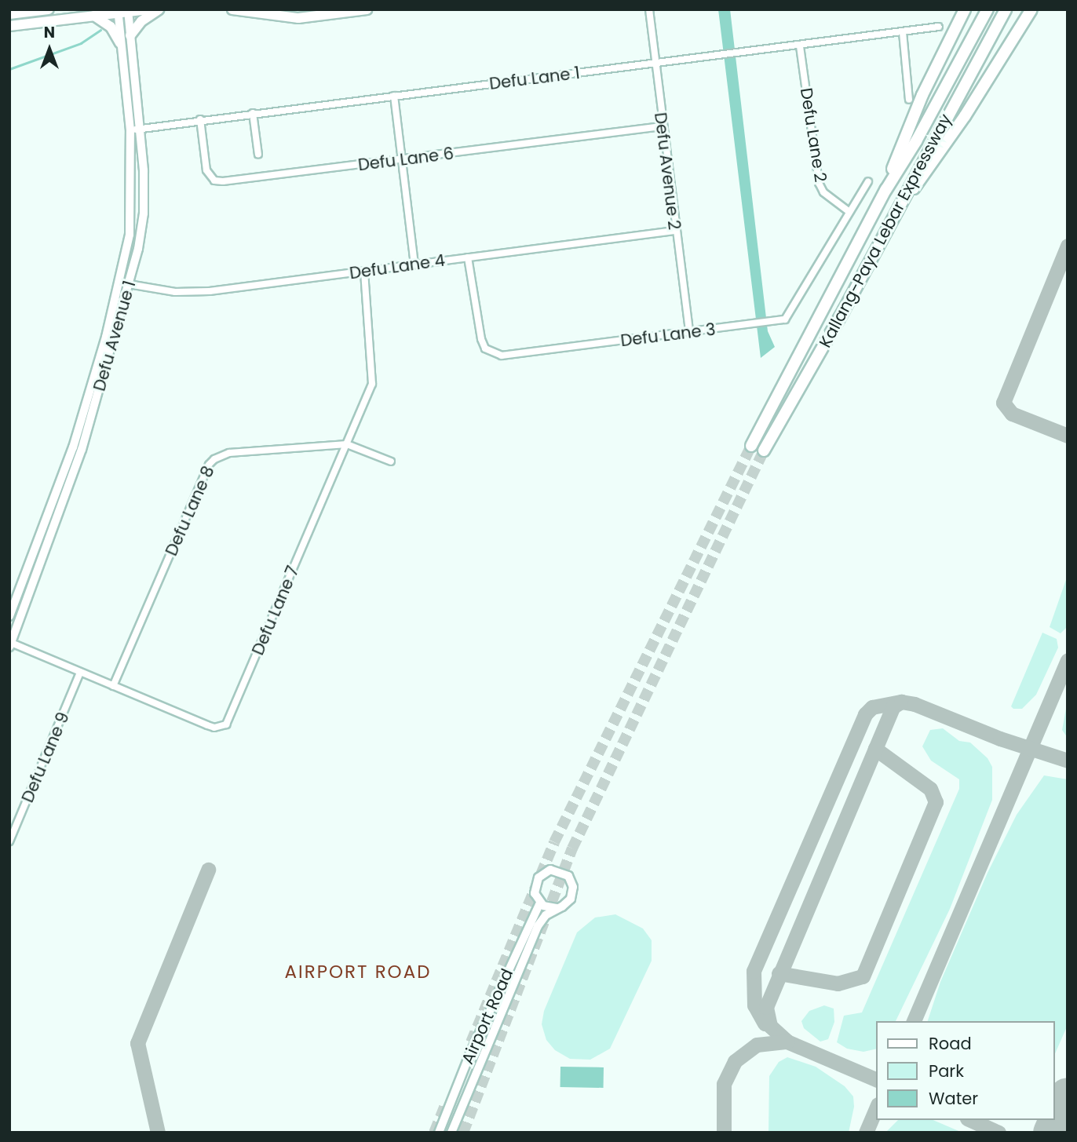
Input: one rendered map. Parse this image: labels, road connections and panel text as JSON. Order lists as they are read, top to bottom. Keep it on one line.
{"streets":{"highway":["Kallang-Paya Lebar Expressway"],"main road":["Defu Avenue 1","Airport Road"],"street":["Defu Lane 1","Defu Lane 2","Defu Lane 6","Defu Avenue 2","Defu Lane 4","Defu Lane 3","Defu Lane 8","Defu Lane 7","Defu Lane 9"]},"crossings":[["Defu Lane 1","Defu Lane 2"],["Defu Lane 1","Defu Lane 6"],["Defu Lane 1","Defu Avenue 2"],["Defu Lane 1","Defu Avenue 1"],["Defu Lane 2","Defu Lane 3"],["Defu Lane 6","Defu Avenue 2"],["Defu Avenue 2","Defu Lane 4"],["Defu Avenue 2","Defu Lane 3"],["Defu Lane 4","Defu Lane 3"],["Defu Lane 4","Defu Avenue 1"],["Defu Lane 4","Defu Lane 7"],["Defu Avenue 1","Defu Lane 7"],["Defu Lane 8","Defu Lane 7"],["Defu Lane 7","Defu Lane 9"]],"districts":["AIRPORT ROAD"],"legend":["Road","Park","Water"],"north":"top"}
